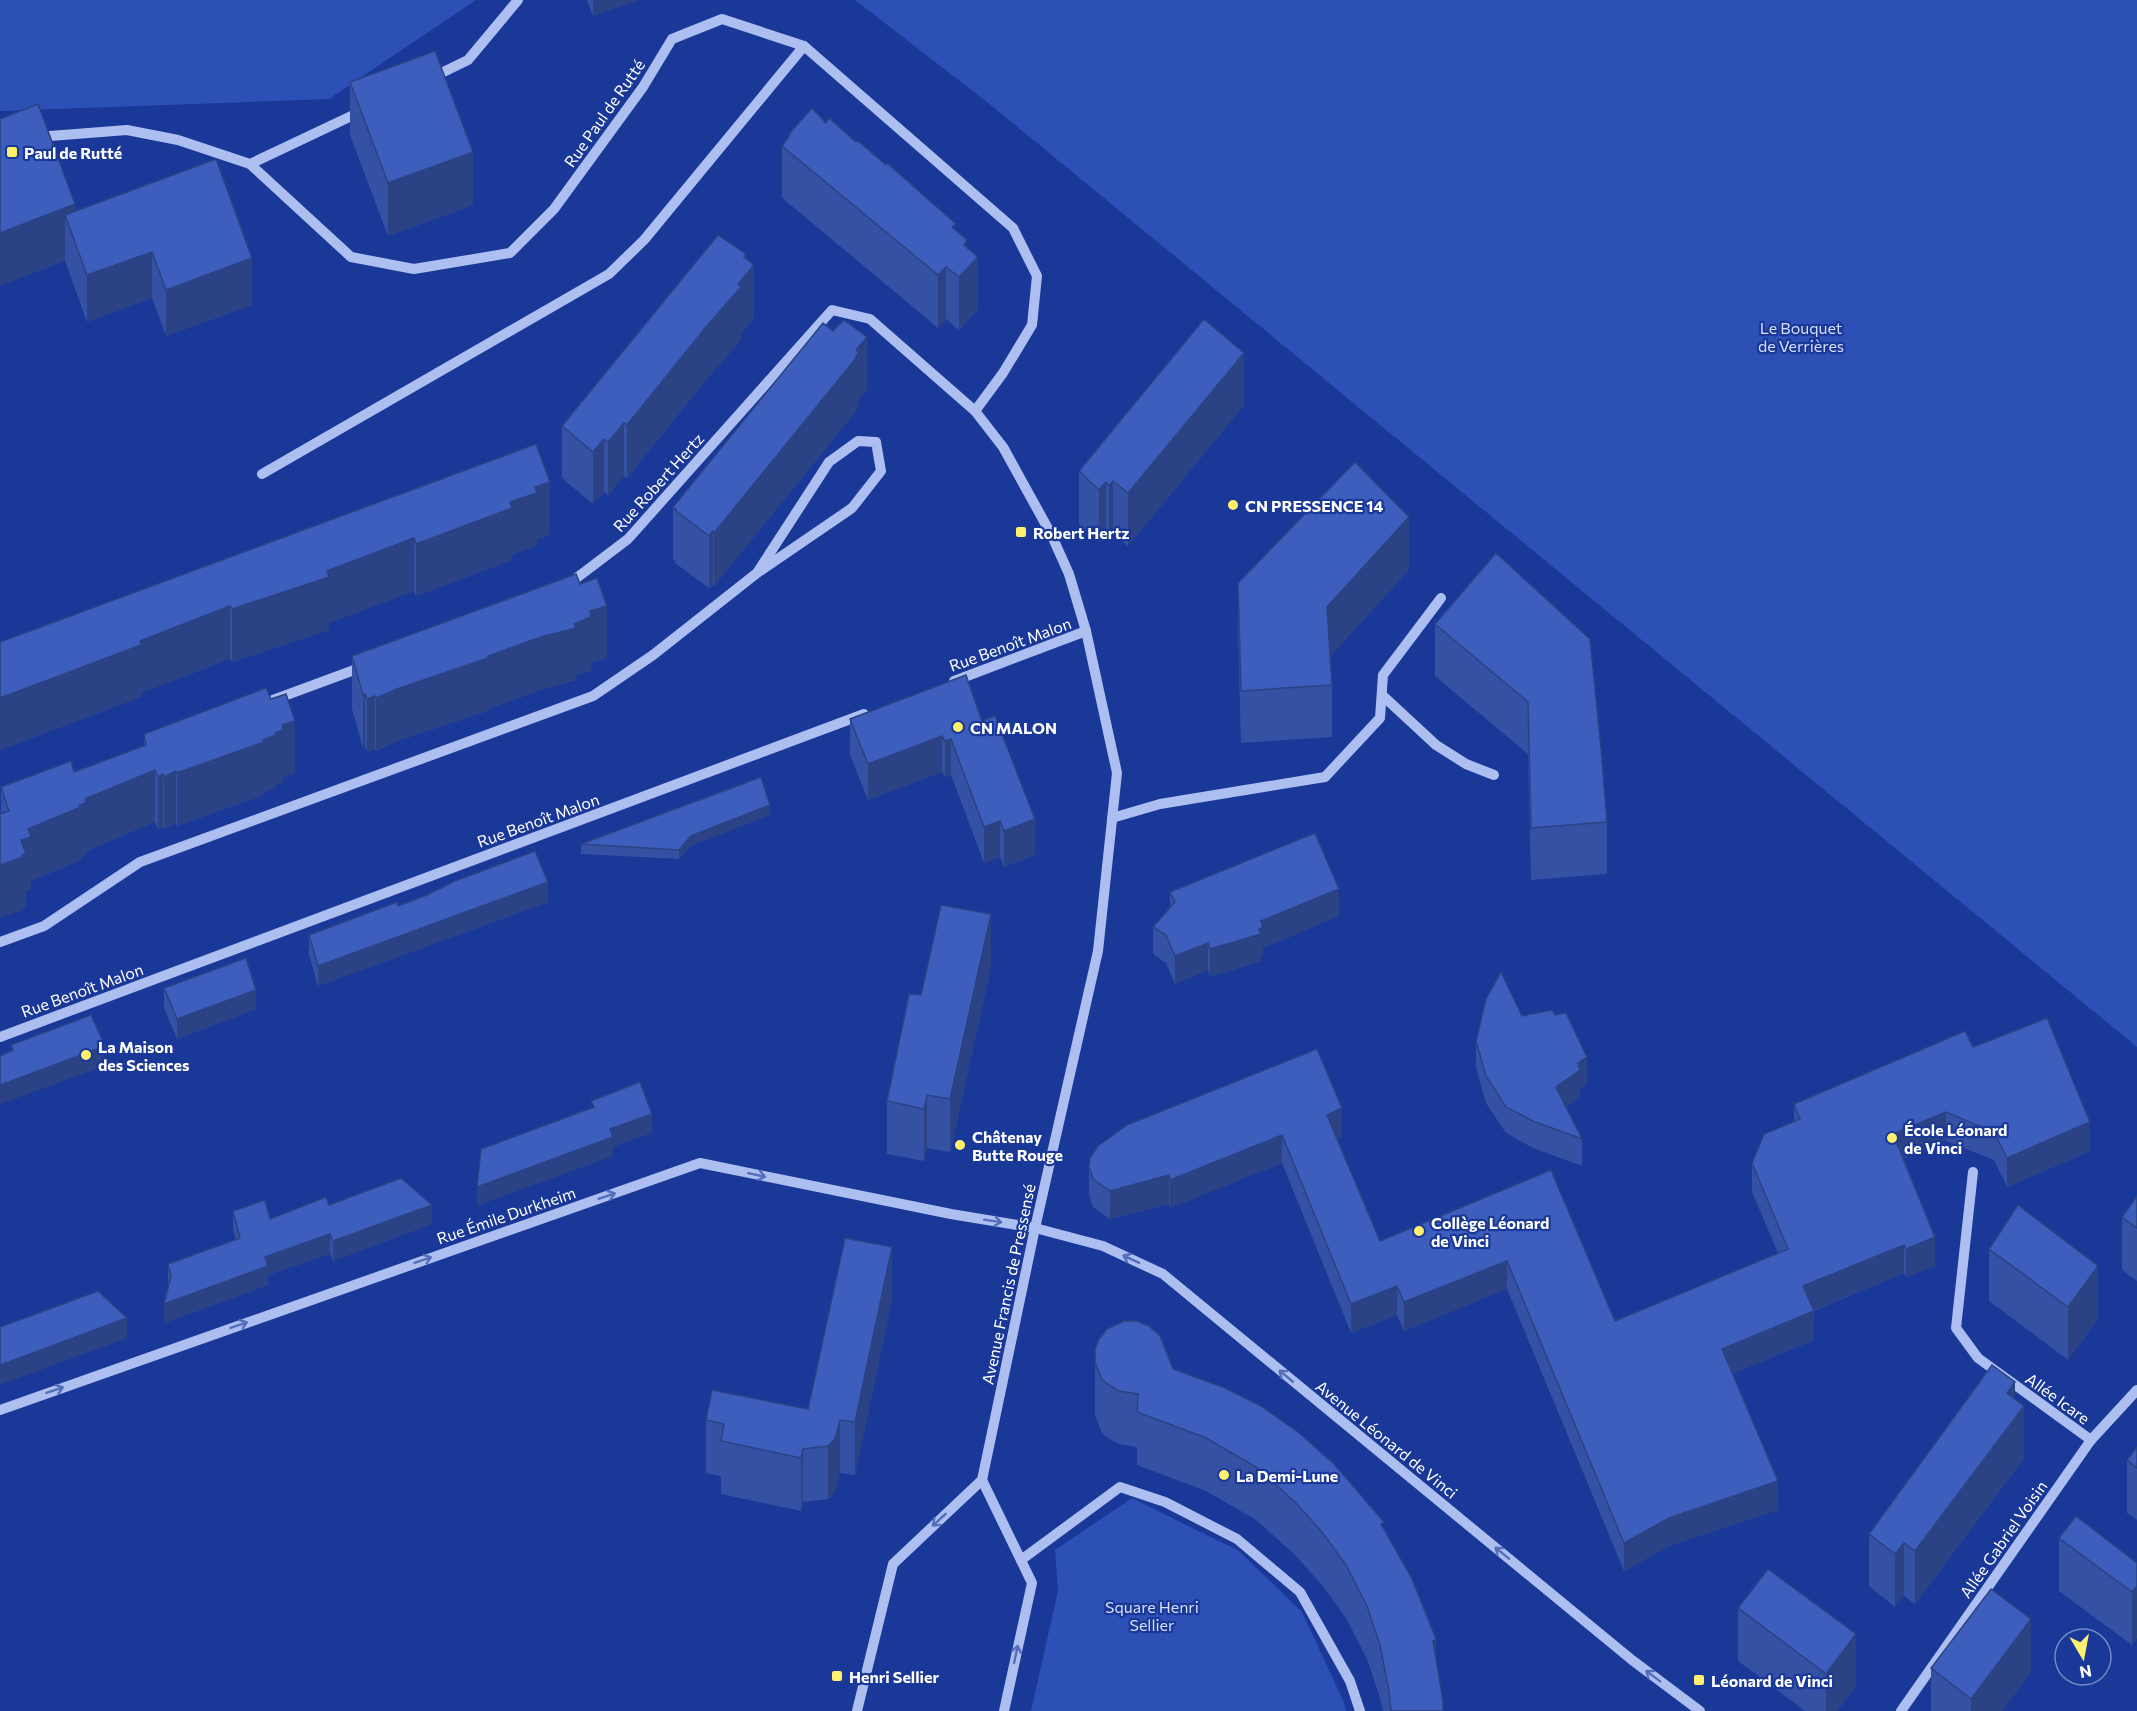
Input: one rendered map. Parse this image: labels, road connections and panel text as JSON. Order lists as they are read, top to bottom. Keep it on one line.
{"streets":{"street":["Rue Paul de Rutté","Rue Robert Hertz","Rue Benoît Malon","Rue Émile Durkheim","Avenue Francis de Pressensé","Allée Icare","Avenue Léonard de Vinci","Allée Gabriel Voisin"]},"crossings":[["Rue Paul de Rutté","Rue Robert Hertz"],["Rue Paul de Rutté","Avenue Francis de Pressensé"],["Rue Robert Hertz","Avenue Francis de Pressensé"],["Rue Benoît Malon","Avenue Francis de Pressensé"],["Rue Émile Durkheim","Avenue Francis de Pressensé"],["Rue Émile Durkheim","Avenue Léonard de Vinci"],["Avenue Francis de Pressensé","Avenue Léonard de Vinci"],["Allée Icare","Allée Gabriel Voisin"]],"one_way":["Rue Émile Durkheim","Avenue Léonard de Vinci"],"parks":["Le Bouquet de Verrières","Square Henri Sellier"],"places":{"transit":["Paul de Rutté","Robert Hertz","Henri Sellier","Léonard de Vinci"],"other":["CN PRESSENCE 14","CN MALON","La Maison des Sciences","École Léonard de Vinci","Châtenay Butte Rouge","Collège Léonard de Vinci","La Demi-Lune"]},"north":"bottom"}
